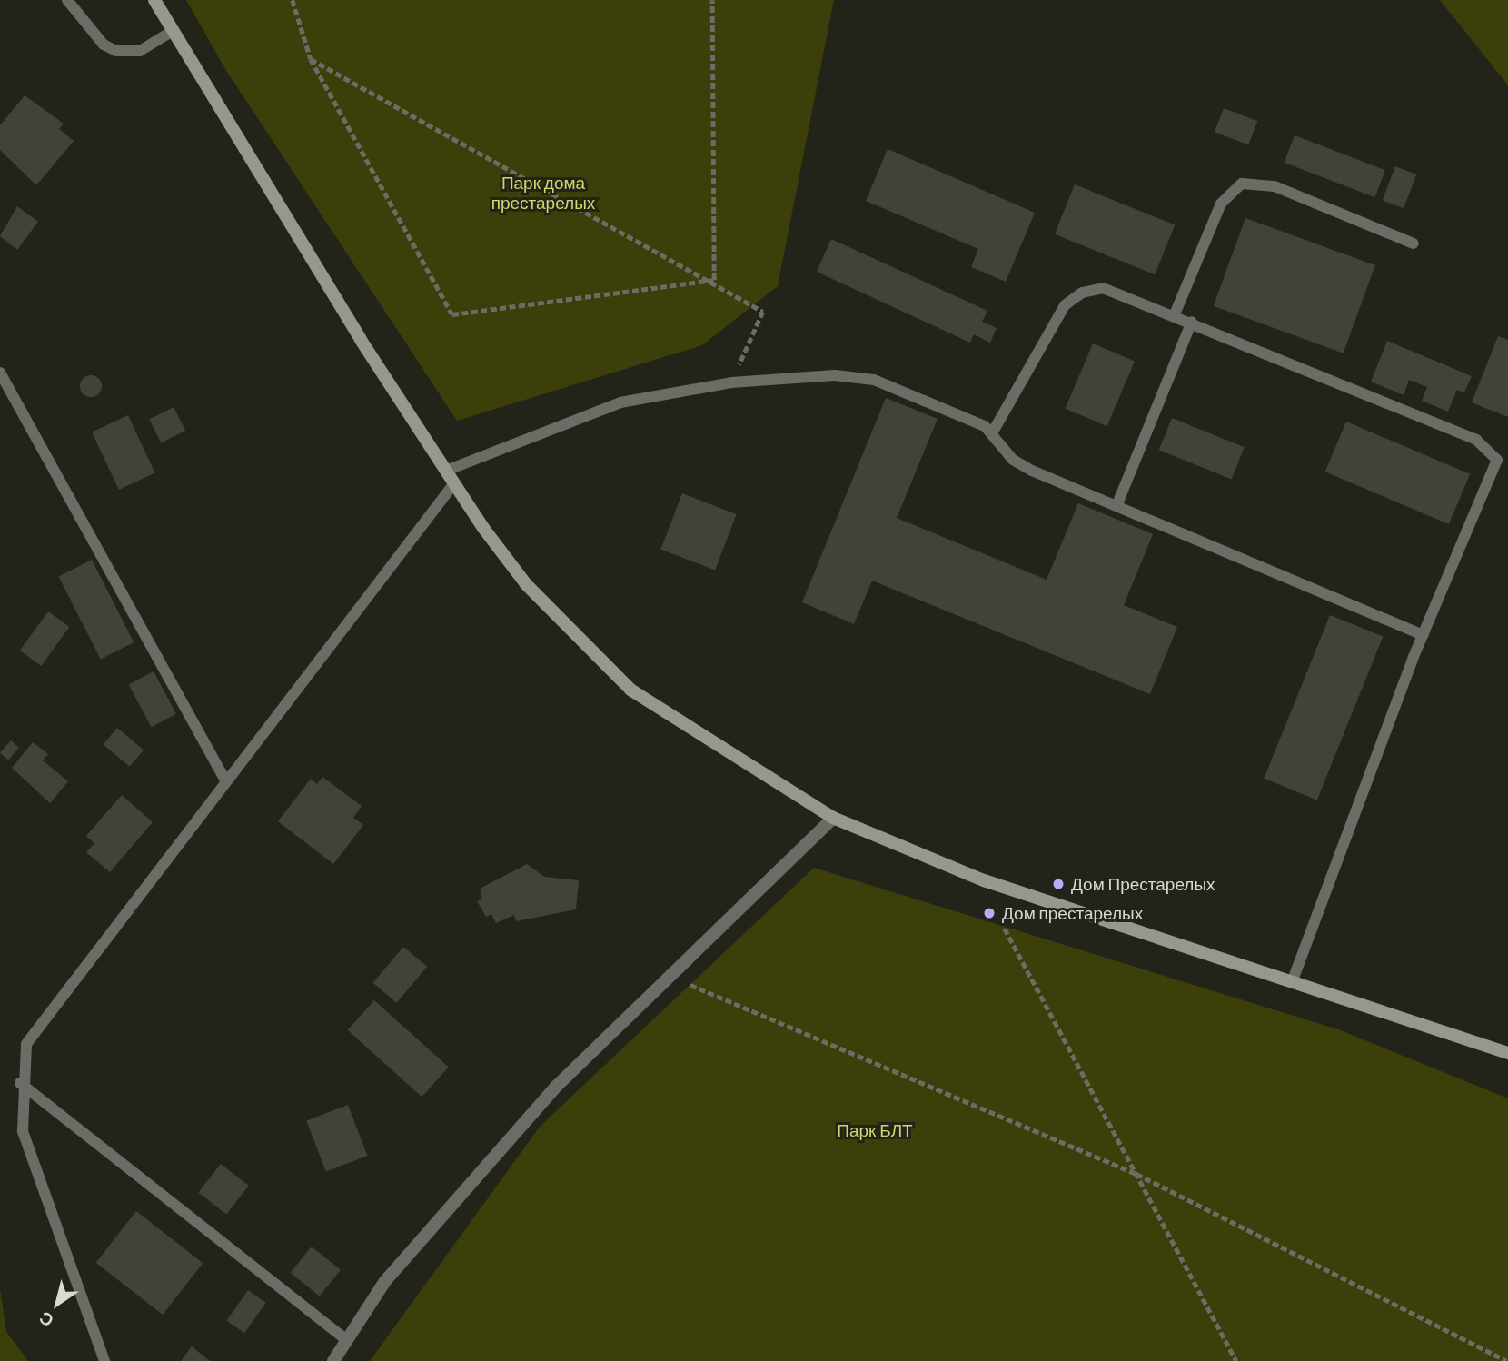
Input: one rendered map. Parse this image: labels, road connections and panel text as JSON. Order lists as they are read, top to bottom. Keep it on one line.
{"parks":["Парк дома престарелых","Парк БЛТ"],"places":["Дом Престарелых","Дом престарелых"],"north":"bottom left"}
